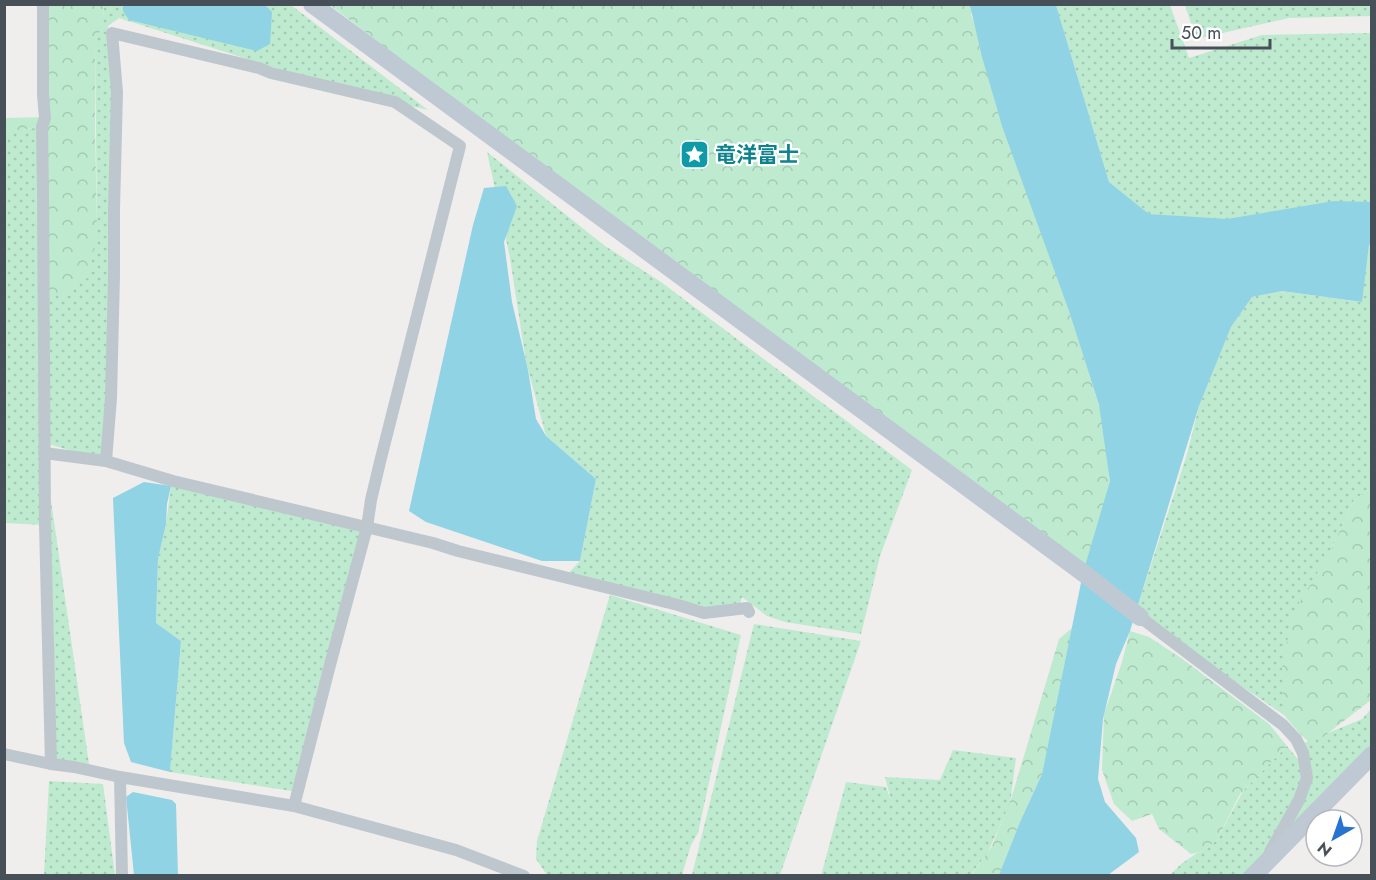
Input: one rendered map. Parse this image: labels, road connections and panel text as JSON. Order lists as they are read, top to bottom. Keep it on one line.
{"places":{"place":["竜洋富士"]},"scale_bar":"50 m","north":"bottom left"}
